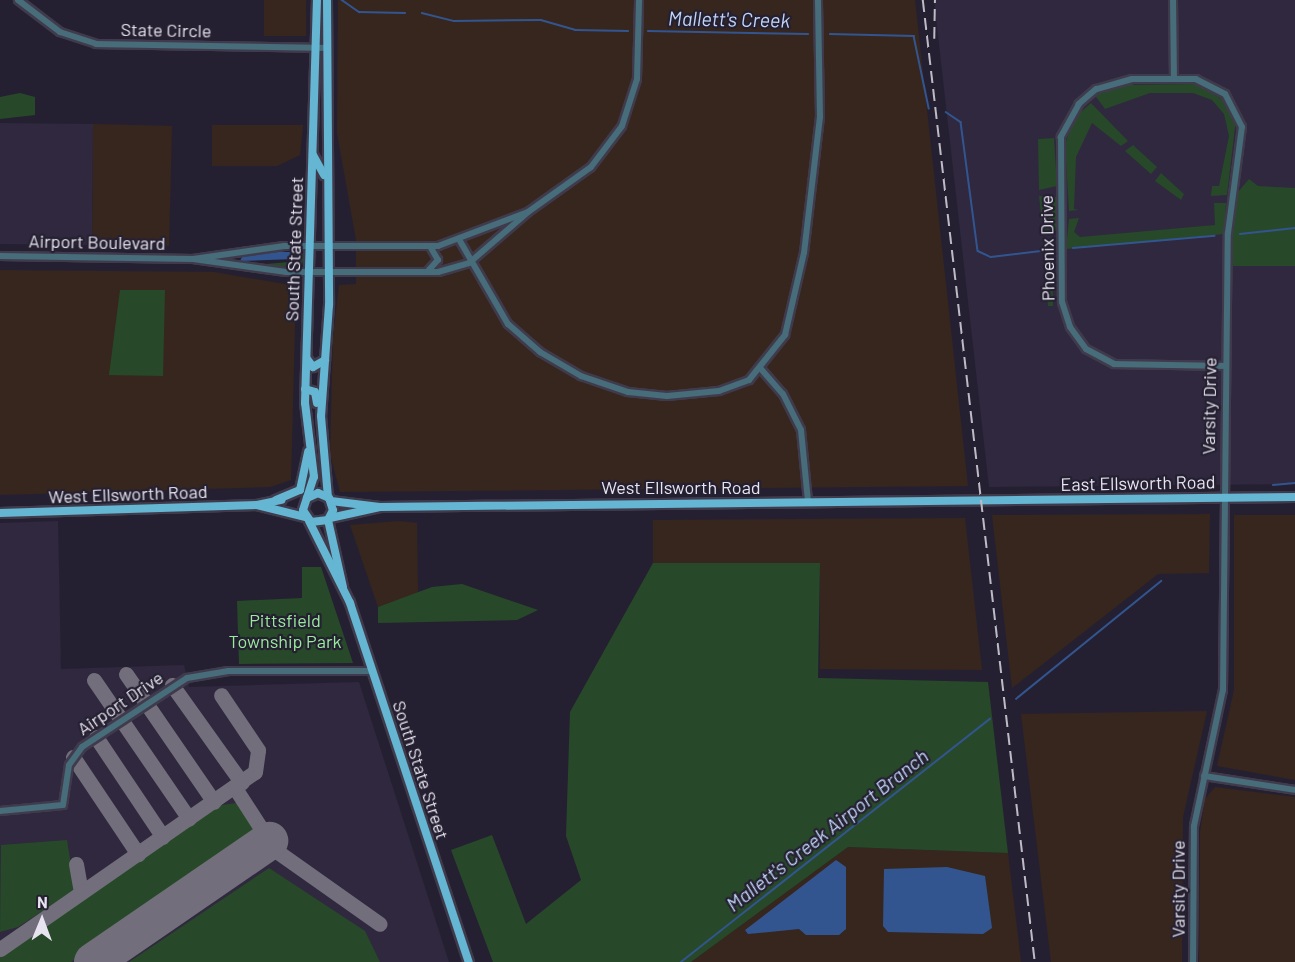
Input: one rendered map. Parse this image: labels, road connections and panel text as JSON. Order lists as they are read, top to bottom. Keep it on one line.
{"streets":{"main road":["South State Street","East Ellsworth Road","West Ellsworth Road"],"street":["State Circle","Airport Boulevard","Phoenix Drive","Varsity Drive","Airport Drive"]},"crossings":[["State Circle","South State Street"],["Airport Boulevard","South State Street"],["Phoenix Drive","Varsity Drive"],["South State Street","West Ellsworth Road"],["South State Street","Airport Drive"],["Varsity Drive","East Ellsworth Road"],["East Ellsworth Road","West Ellsworth Road"]],"water":["Mallett's Creek","Mallett's Creek Airport Branch"],"parks":["Pittsfield Township Park"],"north":"top"}
